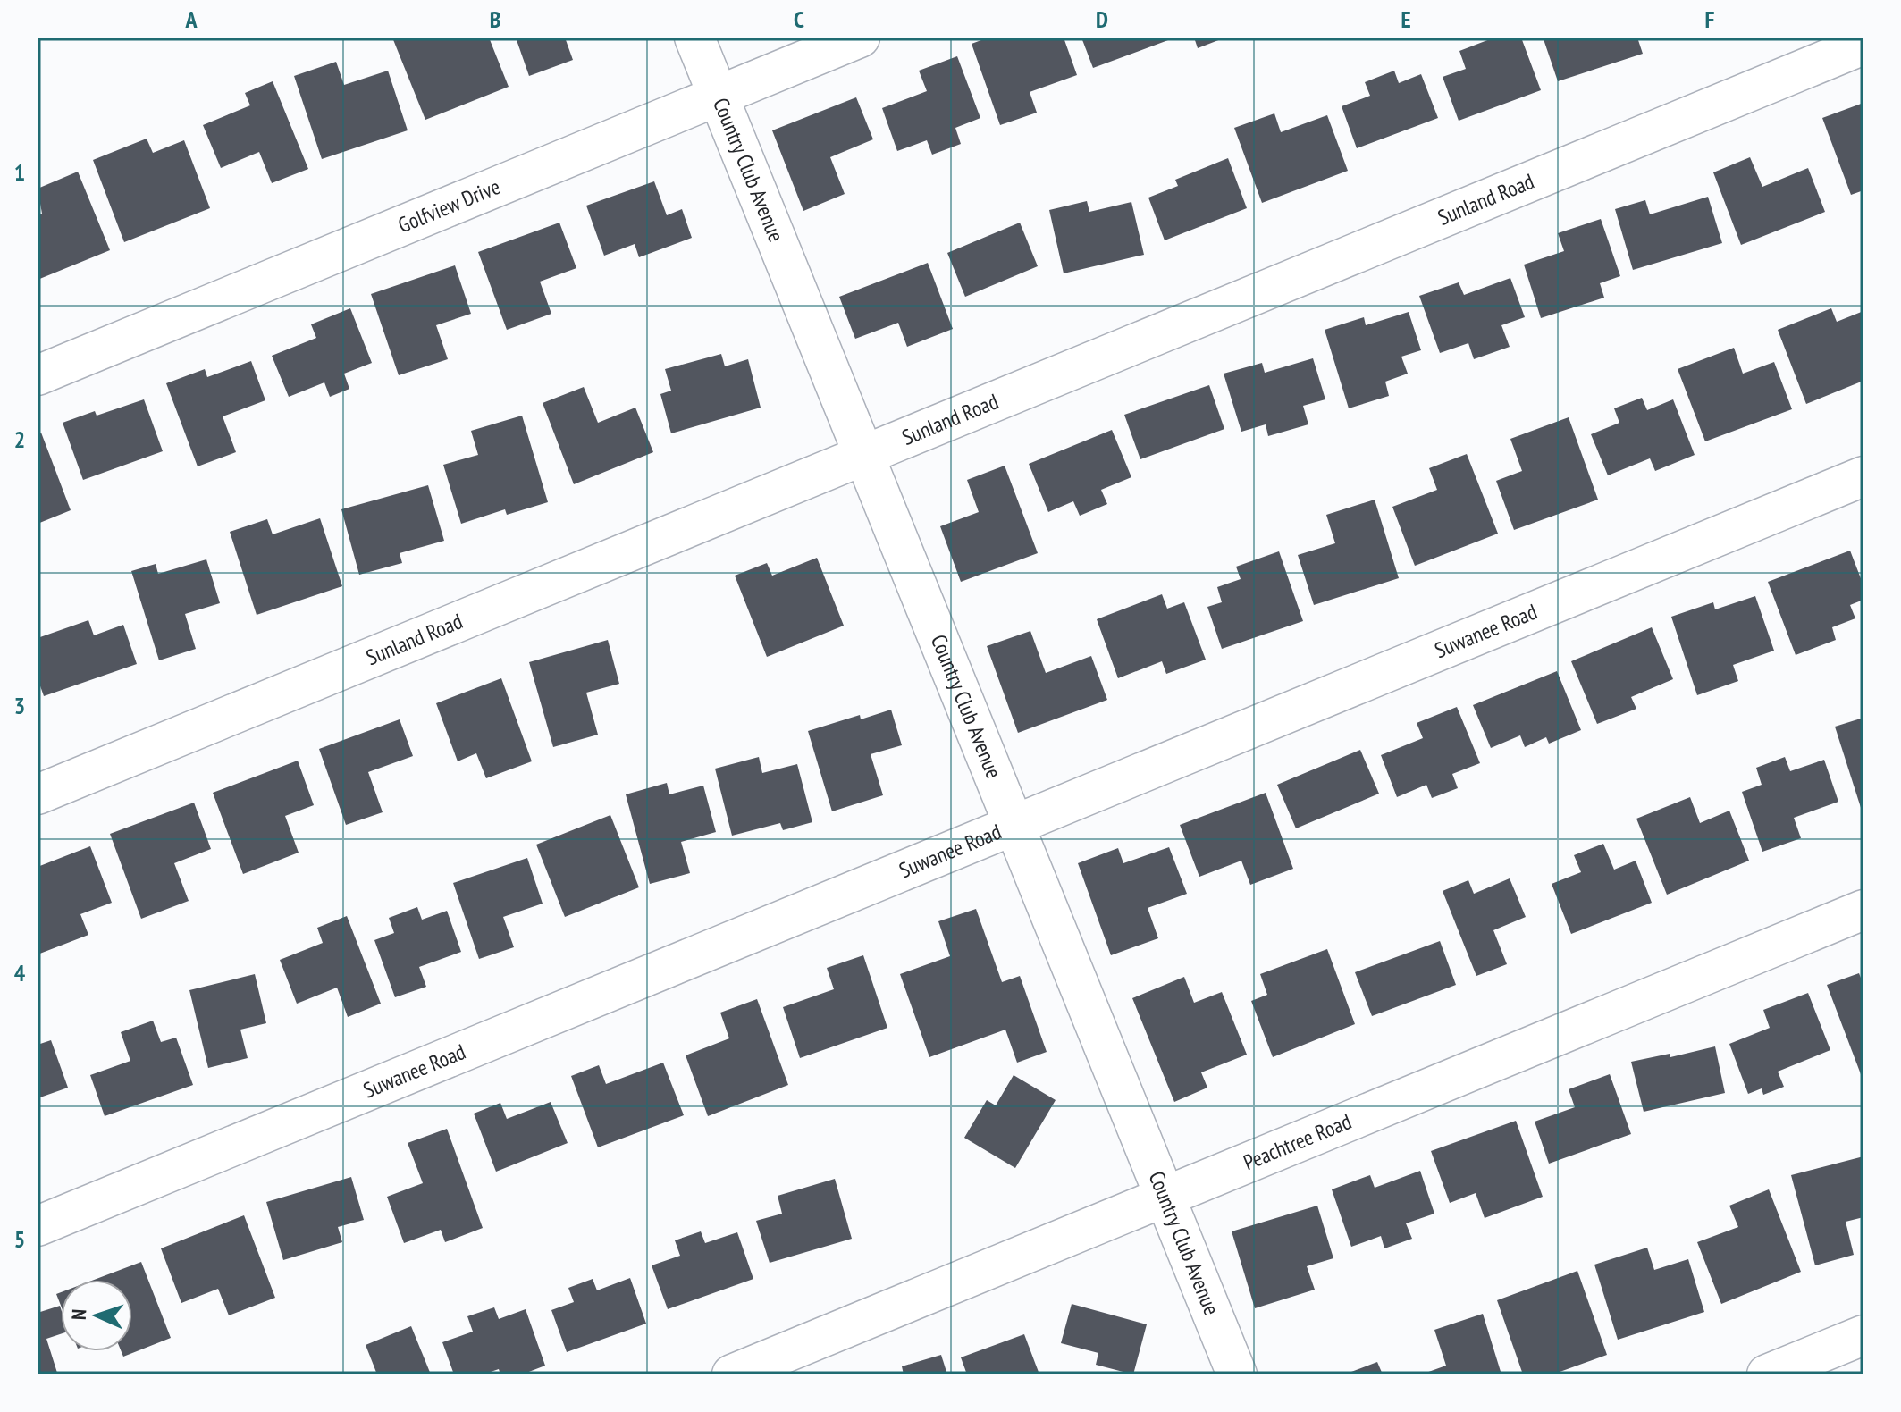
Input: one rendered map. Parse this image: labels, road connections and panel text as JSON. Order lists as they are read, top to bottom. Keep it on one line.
{"streets":{"street":["Country Club Avenue","Sunland Road","Golfview Drive","Suwanee Road","Peachtree Road"]},"crossings":[["Country Club Avenue","Sunland Road"],["Country Club Avenue","Golfview Drive"],["Country Club Avenue","Suwanee Road"],["Country Club Avenue","Peachtree Road"]],"north":"left","grid":{"columns":["A","B","C","D","E","F"],"rows":["1","2","3","4","5"]}}
